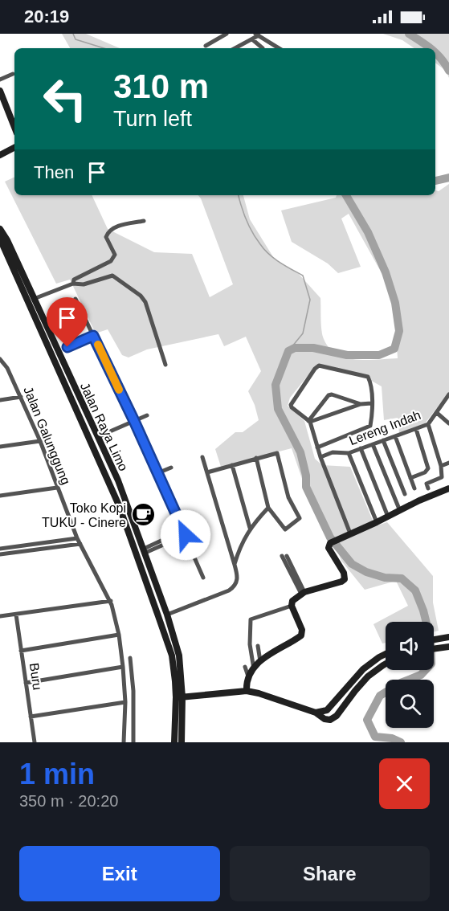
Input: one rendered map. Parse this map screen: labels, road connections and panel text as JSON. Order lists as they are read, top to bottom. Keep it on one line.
{"streets":{"main road":["Jalan Raya Limo"],"street":["Lereng Indah","Jalan Galunggung","Buru"]},"places":{"cafe":["Toko Kopi TUKU - Cinere"]},"page":{"status":"20:19","turn":["310 m","Turn left"],"then":"Then","heading":["1 min","350 m · 20:20"],"buttons":["Exit","Share"]}}
